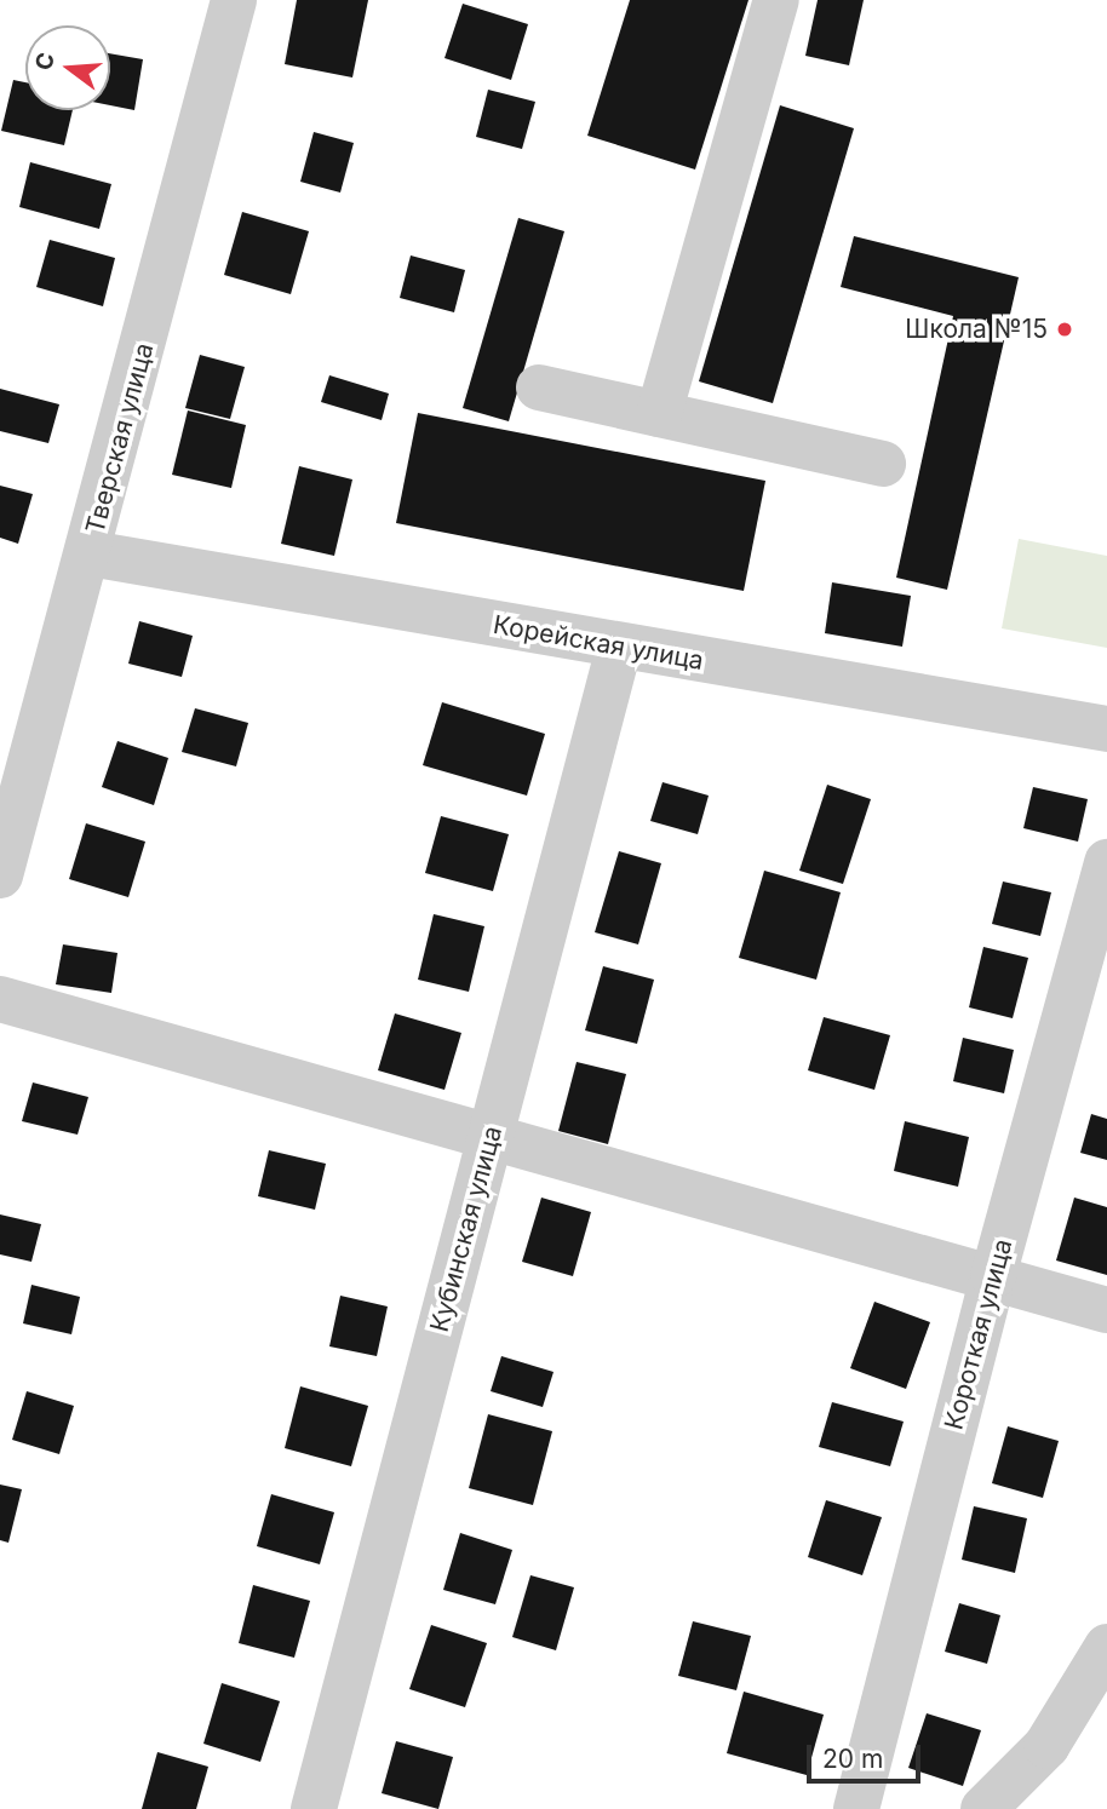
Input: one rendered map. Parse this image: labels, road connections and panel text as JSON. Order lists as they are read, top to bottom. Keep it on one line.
{"streets":{"street":["Тверская улица","Корейская улица","Кубинская улица","Короткая улица"]},"crossings":[["Тверская улица","Корейская улица"],["Корейская улица","Кубинская улица"]],"places":["Школа №15"],"scale_bar":"20 m","north":"left"}
